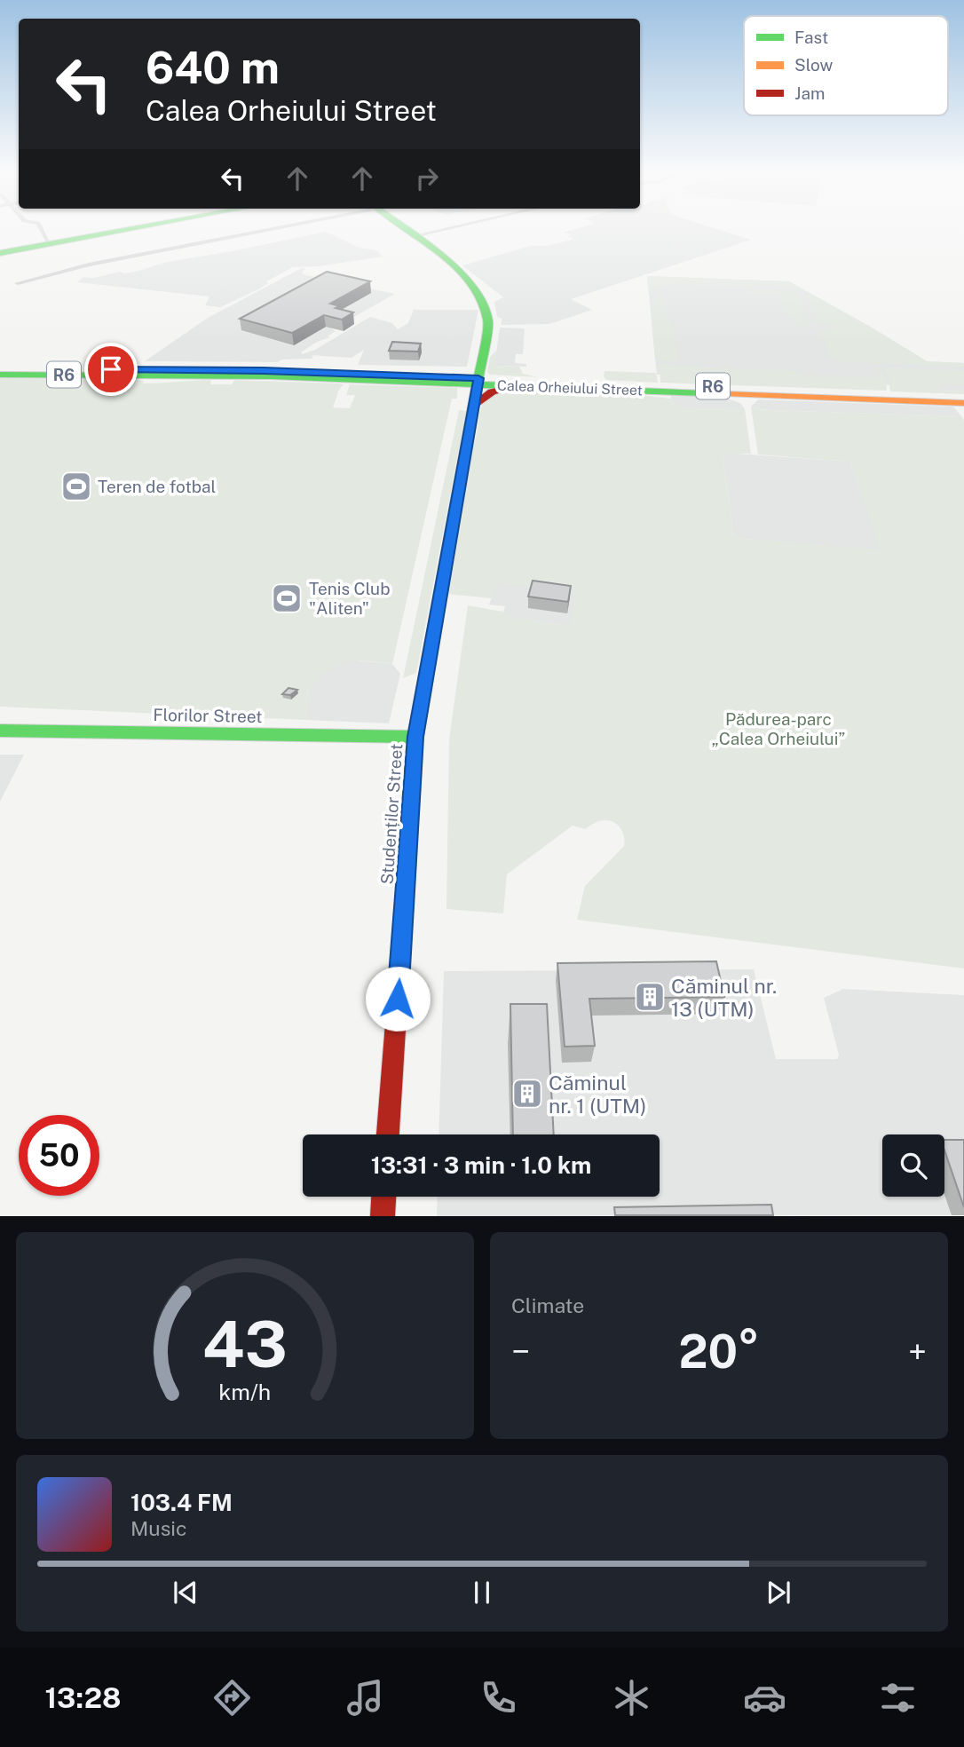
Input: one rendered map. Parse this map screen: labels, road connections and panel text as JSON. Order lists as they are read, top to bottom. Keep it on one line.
{"streets":{"main road":["R6","Calea Orheiului Street","Florilor Street","Studenților Street"]},"crossings":[["Calea Orheiului Street","Studenților Street"],["Florilor Street","Studenților Street"]],"parks":["Pădurea-parc „Calea Orheiului”"],"places":{"sports":["Teren de fotbal","Tenis Club \"Aliten\""],"building":["Căminul nr. 13 (UTM)","Căminul nr. 1 (UTM)"]},"legend":["Fast","Slow","Jam"],"page":{"turn":["640 m","Calea Orheiului Street"],"limit":"50","trip":"13:31 · 3 min · 1.0 km","tile":"Climate","heat":["−","20°","+"],"song":["103.4 FM","Music"],"tabs":"13:28","gauge":["43","km/h"]}}
